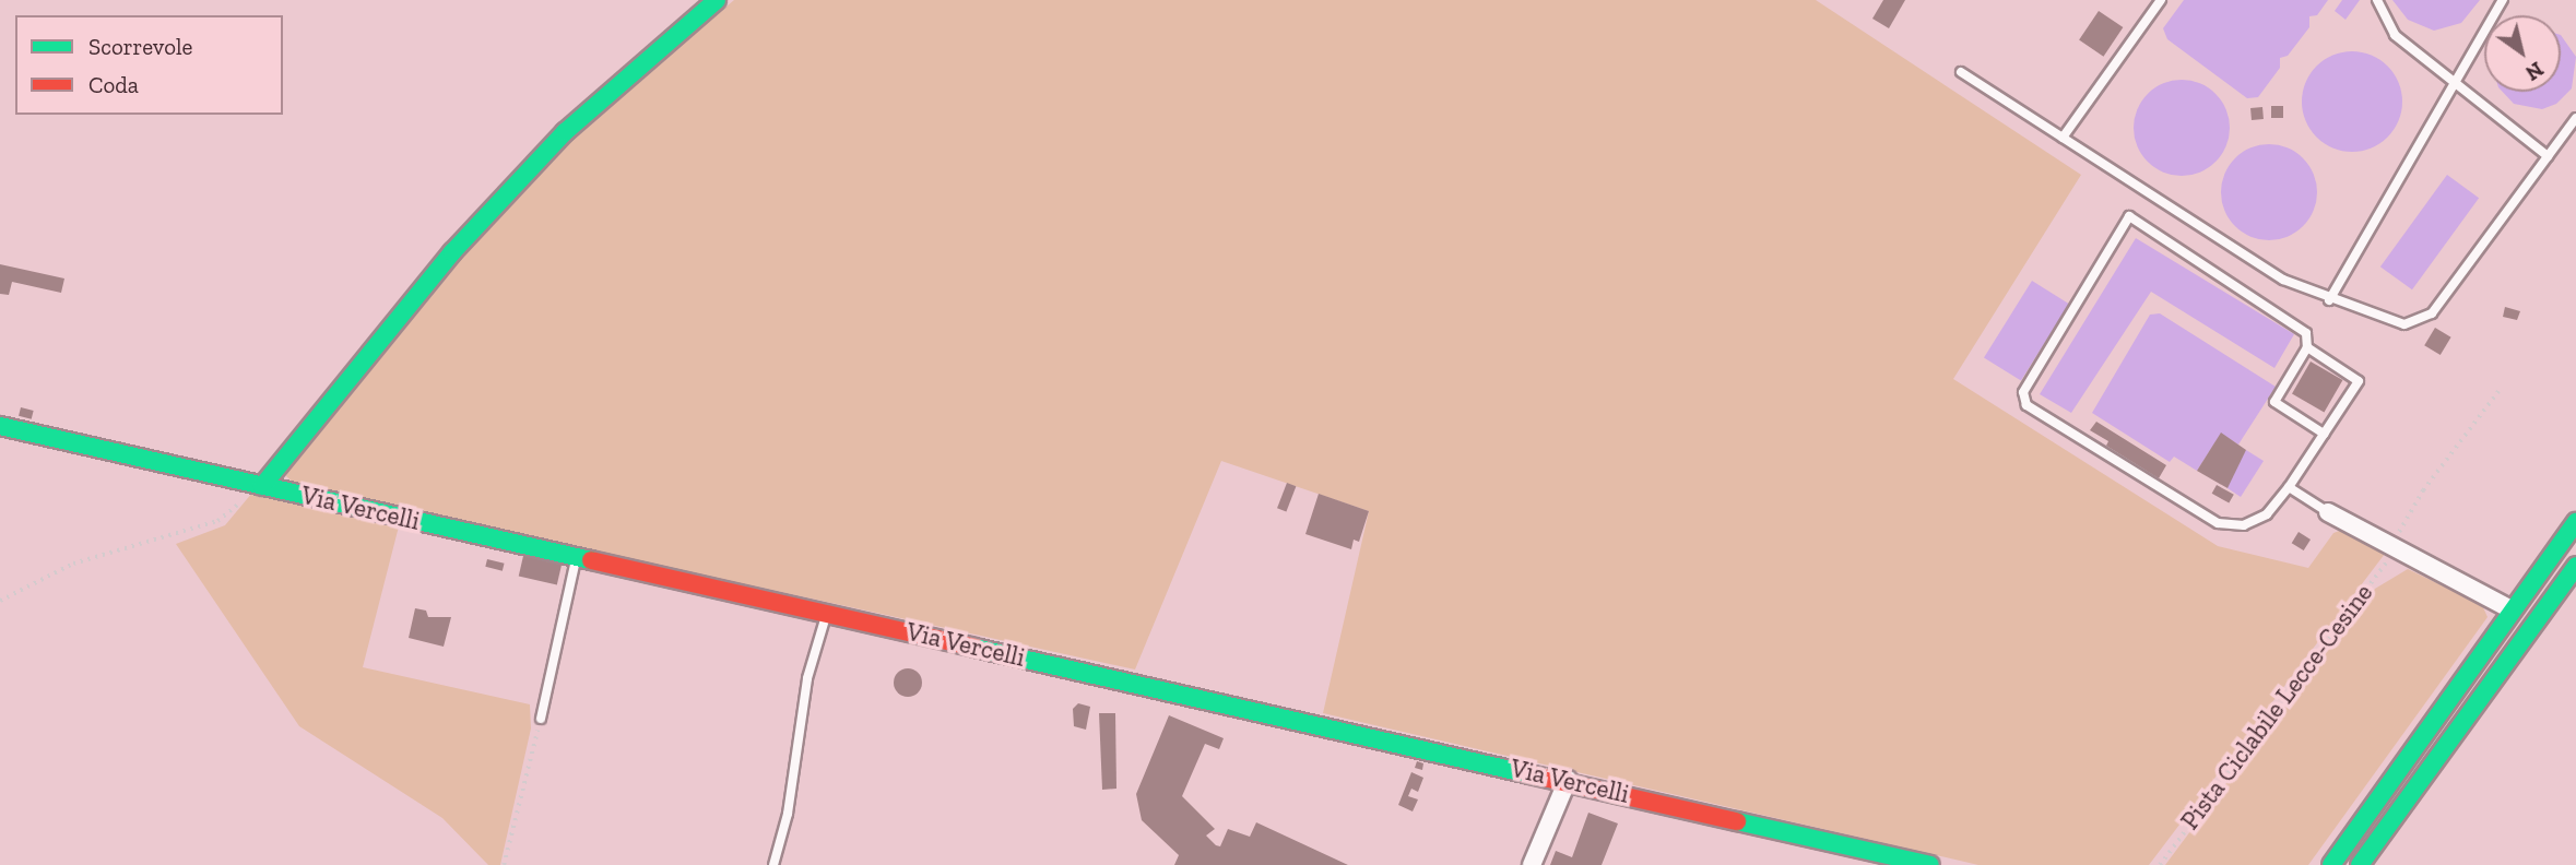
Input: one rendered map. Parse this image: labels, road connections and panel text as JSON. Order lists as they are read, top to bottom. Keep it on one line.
{"streets":{"street":["Via Vercelli"],"path":["Pista Ciclabile Lecce-Cesine"]},"legend":["Scorrevole","Coda"],"north":"bottom right"}
